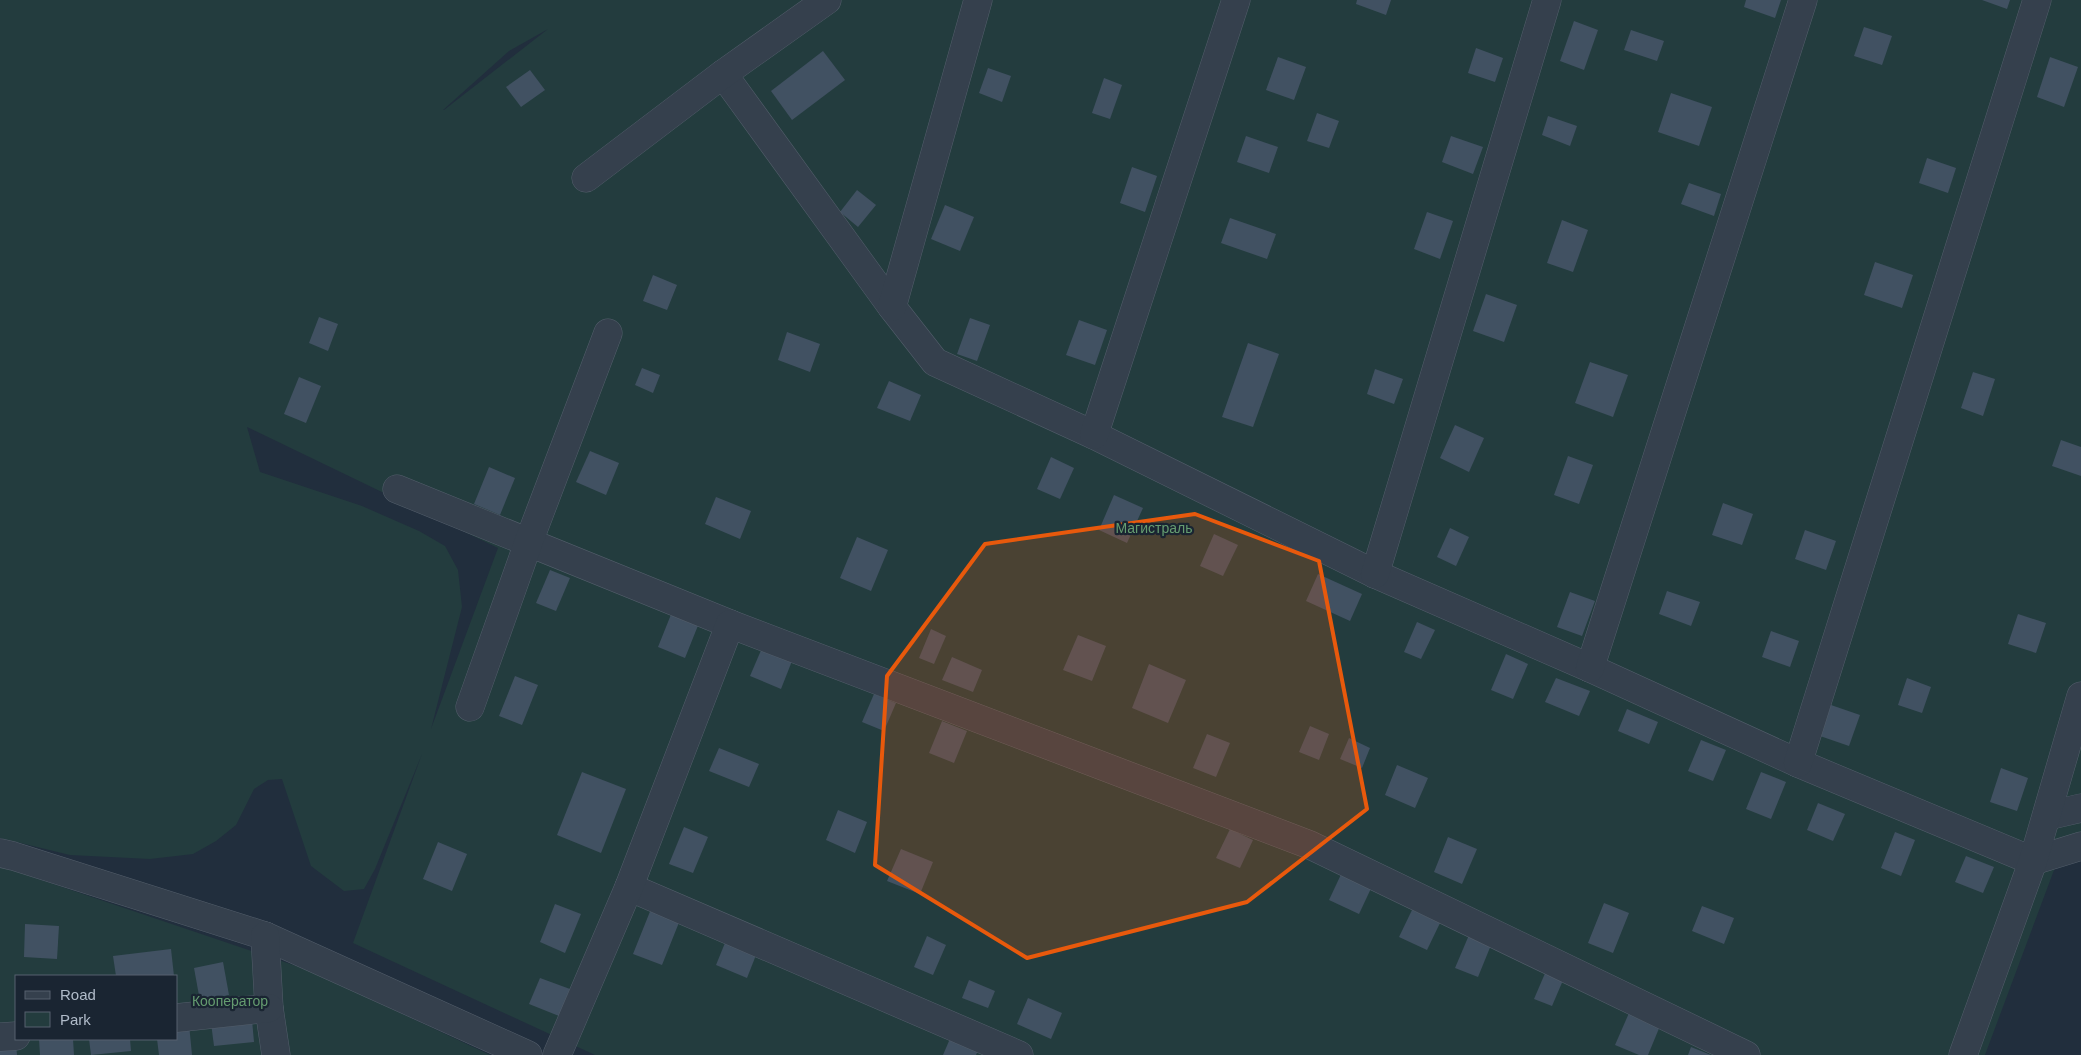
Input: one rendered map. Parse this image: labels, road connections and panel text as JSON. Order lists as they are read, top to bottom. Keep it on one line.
{"parks":["Магистраль","Кооператор"],"legend":["Road","Park"]}
